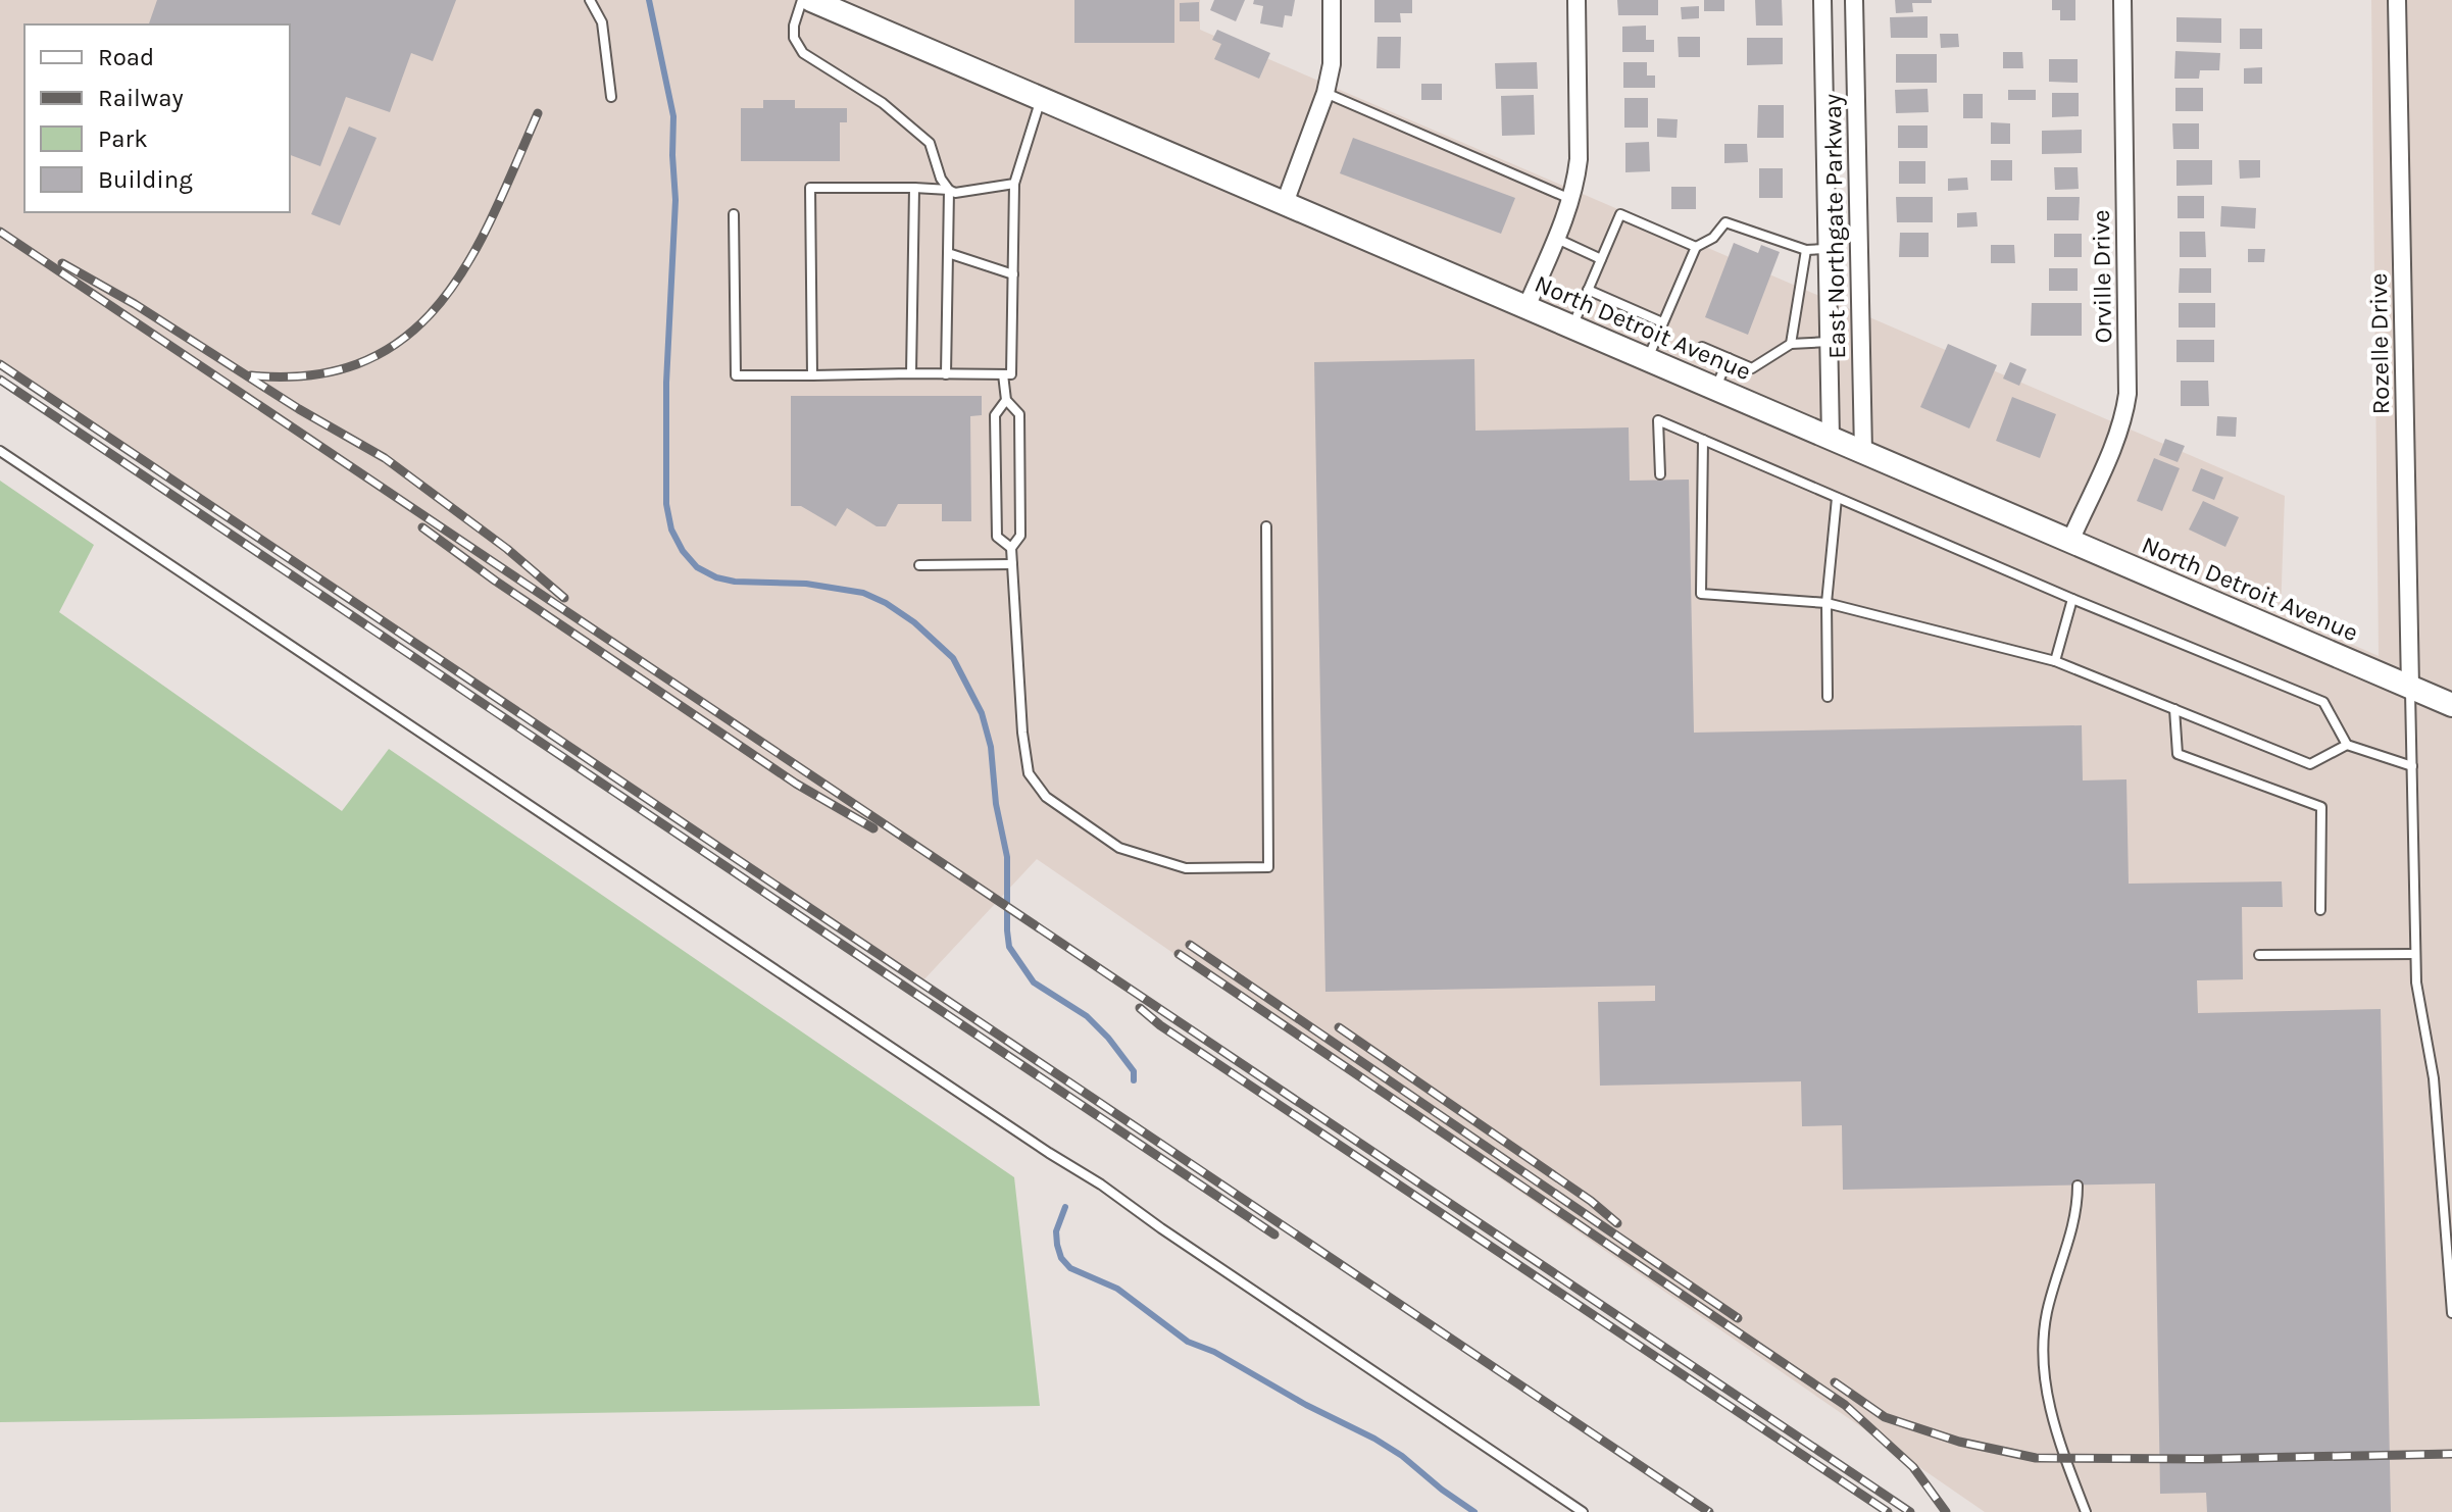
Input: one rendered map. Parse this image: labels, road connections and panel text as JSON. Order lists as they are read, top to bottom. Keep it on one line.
{"streets":{"main road":["North Detroit Avenue"],"street":["East Northgate Parkway","Orville Drive","Rozelle Drive"]},"crossings":[["East Northgate Parkway","North Detroit Avenue"],["Orville Drive","North Detroit Avenue"],["North Detroit Avenue","Rozelle Drive"]],"legend":["Road","Railway","Park","Building"]}
